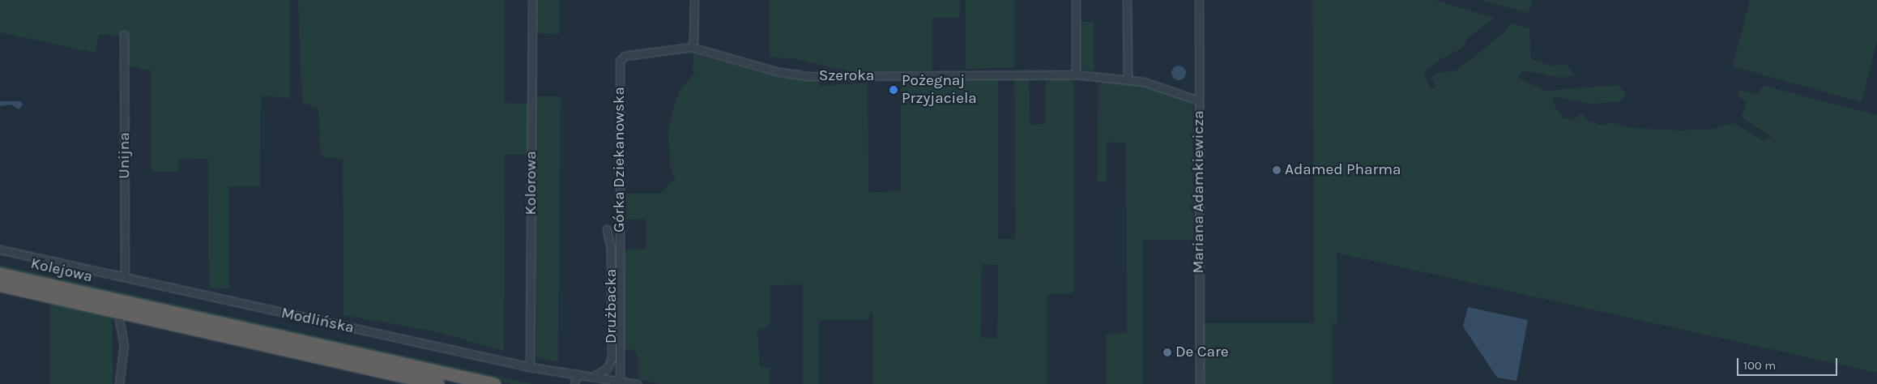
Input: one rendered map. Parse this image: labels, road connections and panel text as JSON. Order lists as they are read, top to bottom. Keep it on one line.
{"streets":{"highway":["Kolejowa"],"street":["Szeroka","Unijna","Górka Dziekanowska","Kolorowa","Mariana Adamkiewicza","Drużbacka","Modlińska"]},"crossings":[["Szeroka","Górka Dziekanowska"],["Szeroka","Mariana Adamkiewicza"],["Unijna","Modlińska"],["Górka Dziekanowska","Modlińska"],["Kolorowa","Modlińska"],["Drużbacka","Modlińska"]],"places":["Pożegnaj Przyjaciela","Adamed Pharma","De Care"],"scale_bar":"100 m"}
